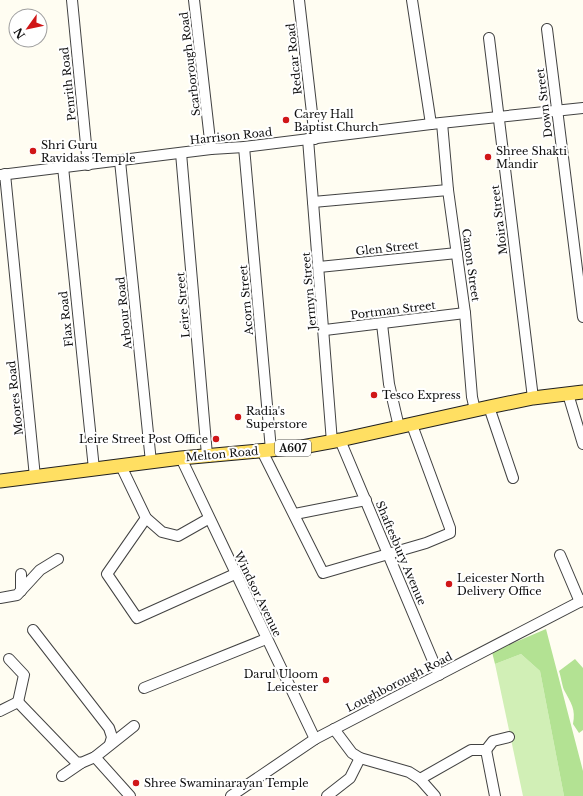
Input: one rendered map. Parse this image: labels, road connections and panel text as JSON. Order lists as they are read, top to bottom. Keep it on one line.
{"streets":{"main road":["A607","Melton Road"],"street":["Redcar Road","Scarborough Road","Penrith Road","Down Street","Harrison Road","Moira Street","Glen Street","Canon Street","Jermyn Street","Acorn Street","Leire Street","Portman Street","Arbour Road","Flax Road","Moores Road","Shaftesbury Avenue","Windsor Avenue","Loughborough Road"]},"crossings":[["Redcar Road","Harrison Road"],["Redcar Road","Jermyn Street"],["Scarborough Road","Harrison Road"],["Penrith Road","Harrison Road"],["Down Street","Harrison Road"],["Harrison Road","Moira Street"],["Harrison Road","Canon Street"],["Harrison Road","Jermyn Street"],["Harrison Road","Acorn Street"],["Harrison Road","Leire Street"],["Harrison Road","Arbour Road"],["Harrison Road","Flax Road"],["Harrison Road","Moores Road"],["Moira Street","Melton Road"],["Glen Street","Canon Street"],["Glen Street","Jermyn Street"],["Canon Street","Portman Street"],["Canon Street","Melton Road"],["Jermyn Street","Portman Street"],["Jermyn Street","Melton Road"],["Jermyn Street","Shaftesbury Avenue"],["Acorn Street","Melton Road"],["Leire Street","Melton Road"],["Arbour Road","Melton Road"],["Flax Road","Melton Road"],["Moores Road","Melton Road"],["Melton Road","Shaftesbury Avenue"],["Melton Road","Windsor Avenue"],["Shaftesbury Avenue","Loughborough Road"],["Windsor Avenue","Loughborough Road"]],"places":["Carey Hall Baptist Church","Shri Guru Ravidass Temple","Shree Shakti Mandir","Tesco Express","Radia's Superstore","Leire Street Post Office","Leicester North Delivery Office","Darul Uloom Leicester","Shree Swaminarayan Temple"],"north":"bottom left"}
